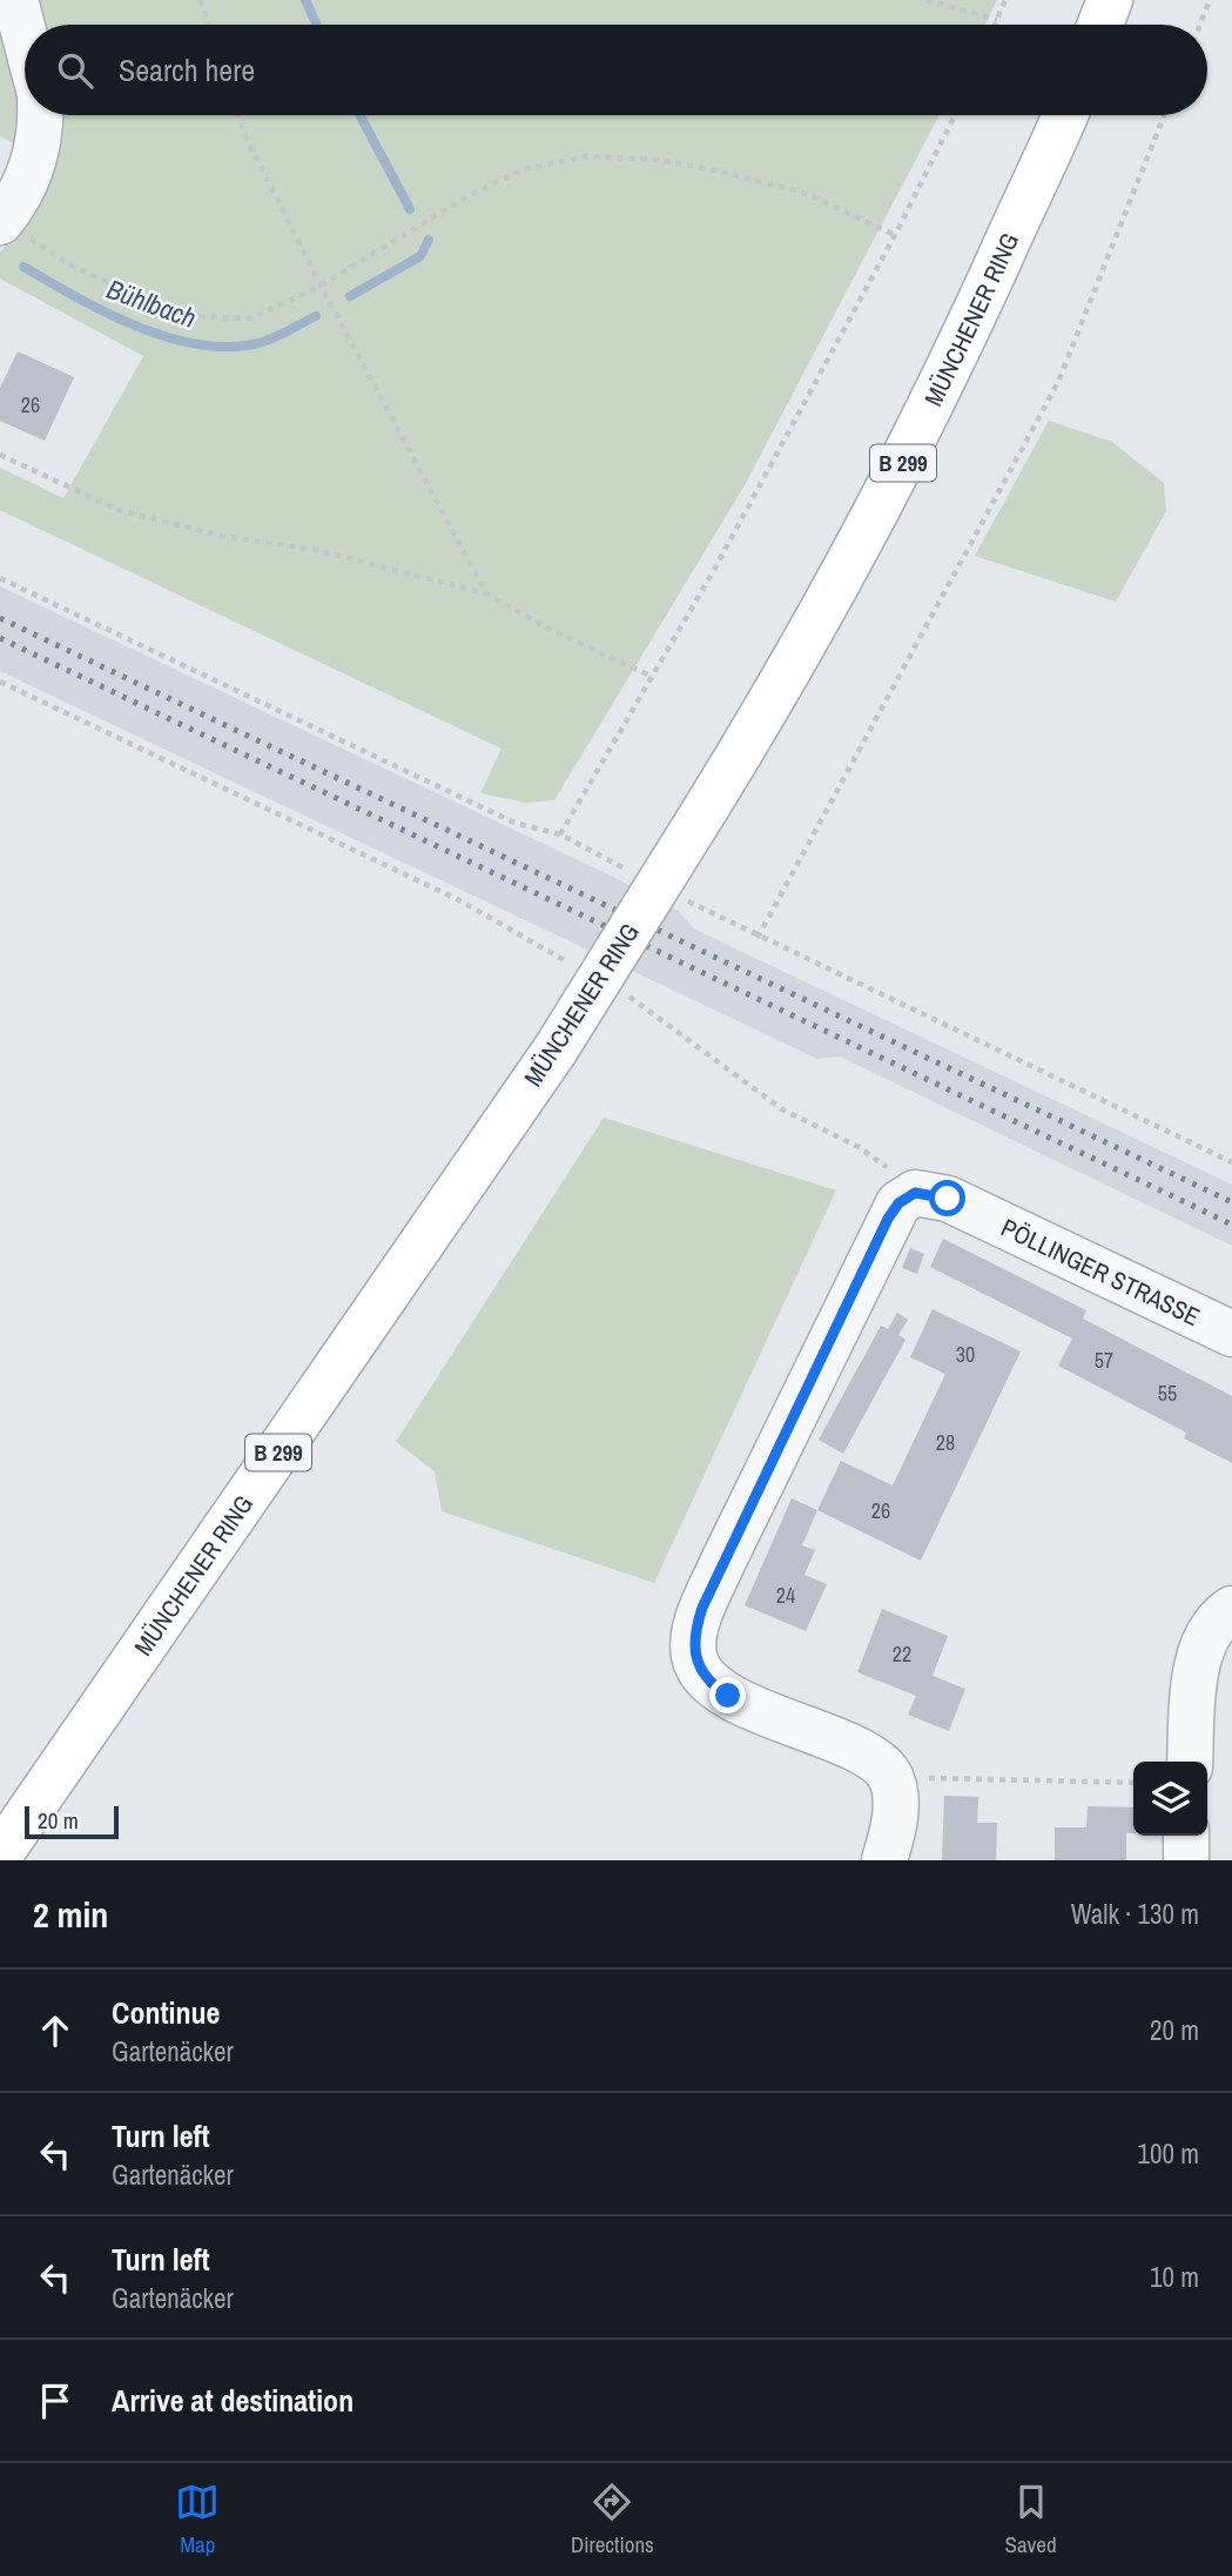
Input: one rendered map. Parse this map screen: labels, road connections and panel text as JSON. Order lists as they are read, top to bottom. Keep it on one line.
{"streets":{"main road":["MÜNCHENER RING","B 299"],"street":["PÖLLINGER STRASSE"]},"water":["Bühlbach"],"house_numbers":["26","30","57","55","28","26","24","22"],"scale_bar":"20 m","page":{"search":"Search here","scale":"20 m","heading":["2 min","Walk · 130 m"],"list":[["Continue","Gartenäcker","20 m"],["Turn left","Gartenäcker","100 m"],["Turn left","Gartenäcker","10 m"],"Arrive at destination"],"nav":["Map","Directions","Saved"]}}
